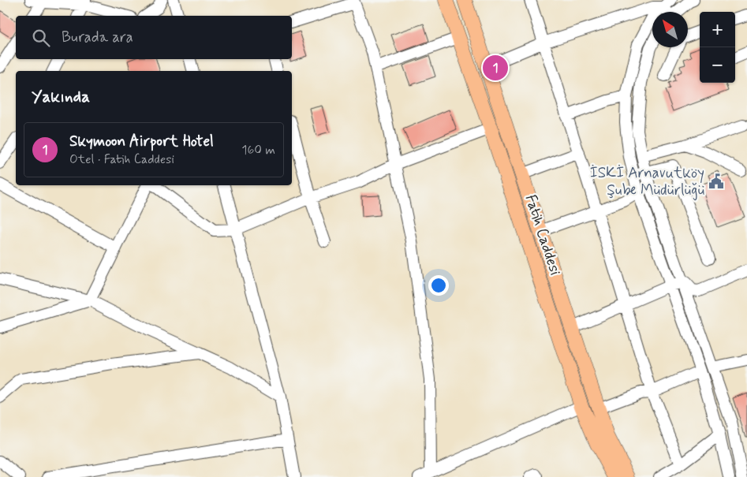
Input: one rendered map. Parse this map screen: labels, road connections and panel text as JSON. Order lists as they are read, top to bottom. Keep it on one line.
{"streets":{"main road":["Fatih Caddesi"]},"places":{"public building":["İSKİ Arnavutköy Şube Müdürlüğü"]},"north":"top left","page":{"map_buttons":["+","−"],"search":"Burada ara","pins":"1","heading":"Yakında","list":[{"mark":"1","name":"Skymoon Airport Hotel","note":"Otel · Fatih Caddesi","value":"160 m"}]}}
